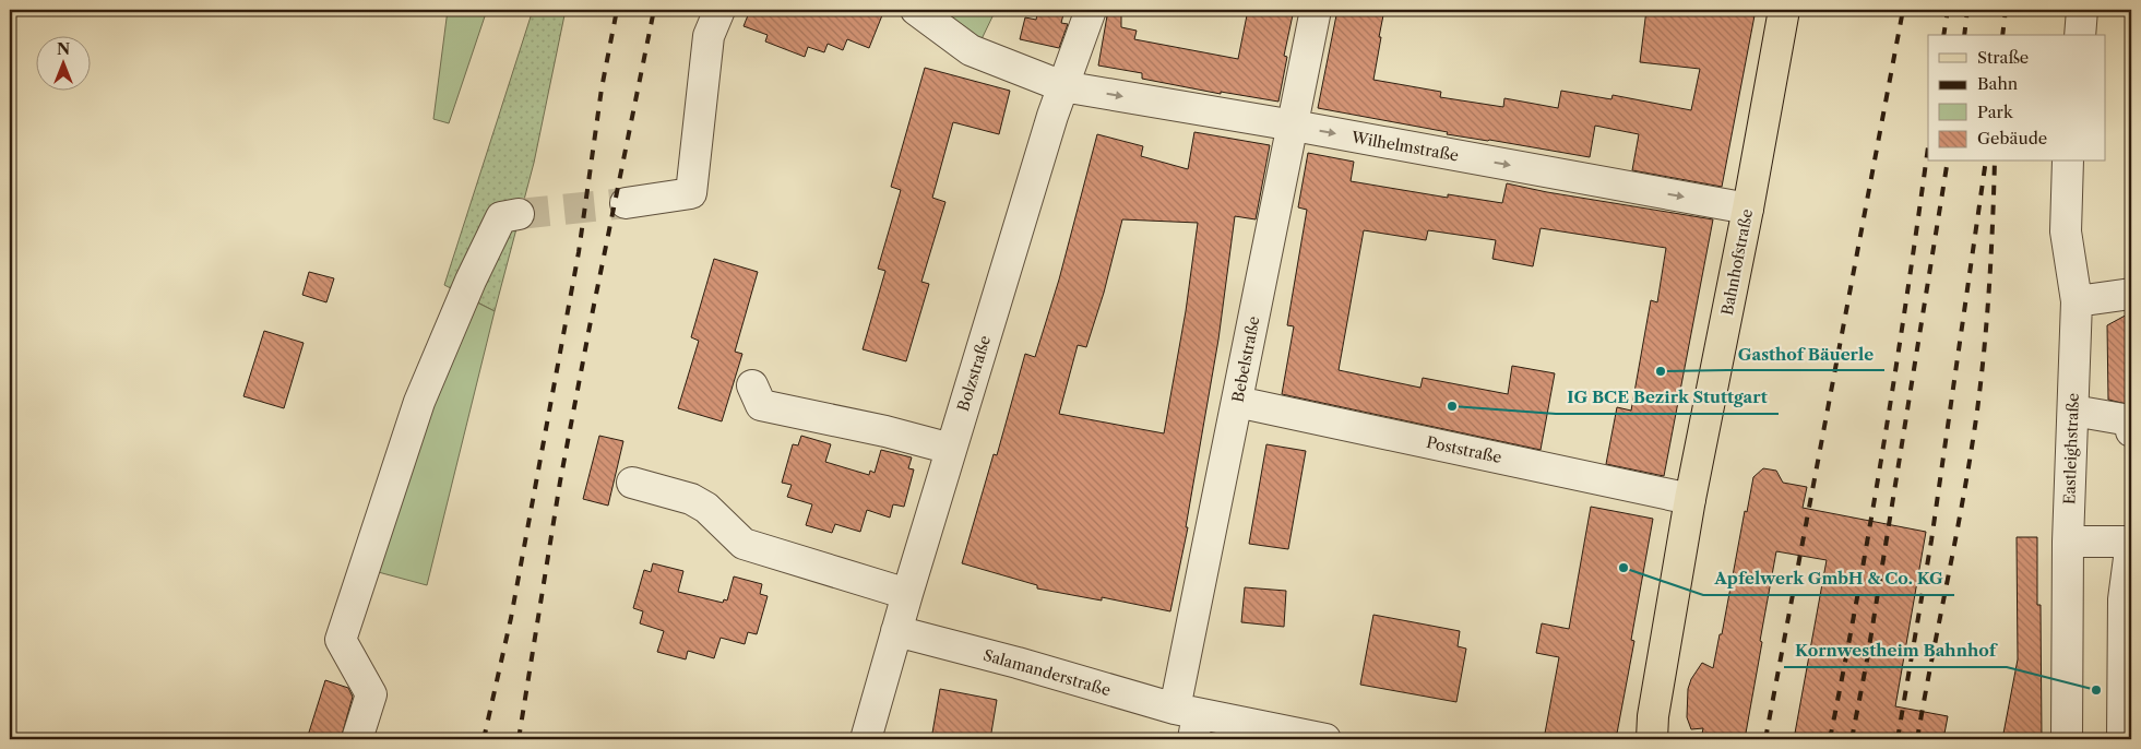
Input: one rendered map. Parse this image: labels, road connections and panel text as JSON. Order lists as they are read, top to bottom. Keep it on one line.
{"streets":{"main road":["Bahnhofstraße"],"street":["Wilhelmstraße","Bebelstraße","Bolzstraße","Eastleighstraße","Poststraße","Salamanderstraße"]},"crossings":[["Wilhelmstraße","Bahnhofstraße"],["Wilhelmstraße","Bebelstraße"],["Wilhelmstraße","Bolzstraße"],["Bahnhofstraße","Poststraße"],["Bebelstraße","Poststraße"],["Bebelstraße","Salamanderstraße"],["Bolzstraße","Salamanderstraße"]],"one_way":["Wilhelmstraße"],"places":["Gasthof Bäuerle","IG BCE Bezirk Stuttgart","Apfelwerk GmbH & Co. KG","Kornwestheim Bahnhof"],"legend":["Straße","Bahn","Park","Gebäude"],"north":"top"}
